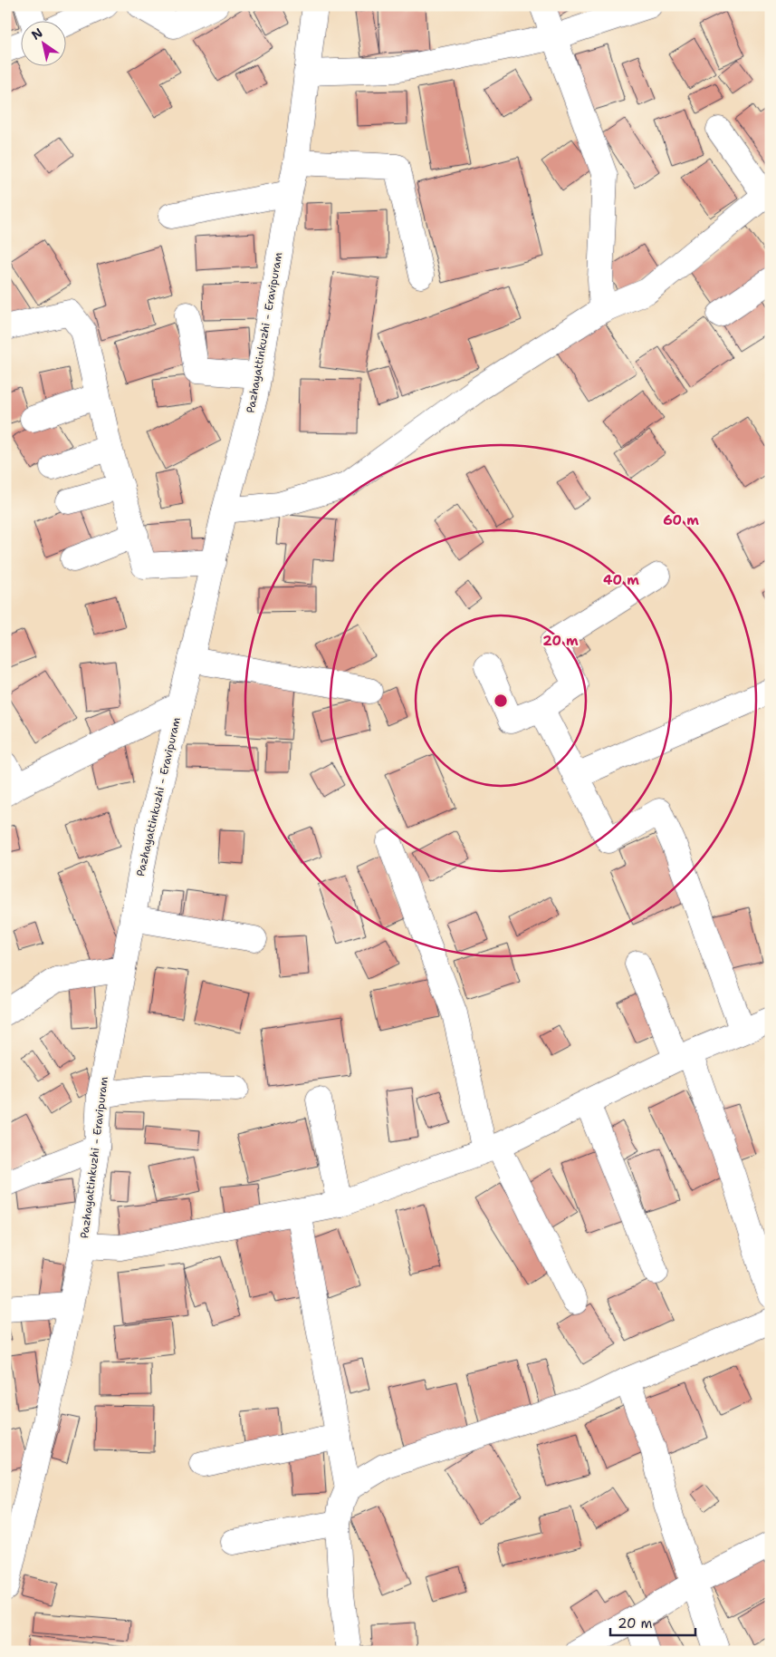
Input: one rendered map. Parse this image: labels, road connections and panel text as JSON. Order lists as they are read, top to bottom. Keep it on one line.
{"streets":{"street":["Pazhayattinkuzhi - Eravipuram"]},"scale_bar":"20 m","north":"top left","rings":["60 m","40 m","20 m"]}
